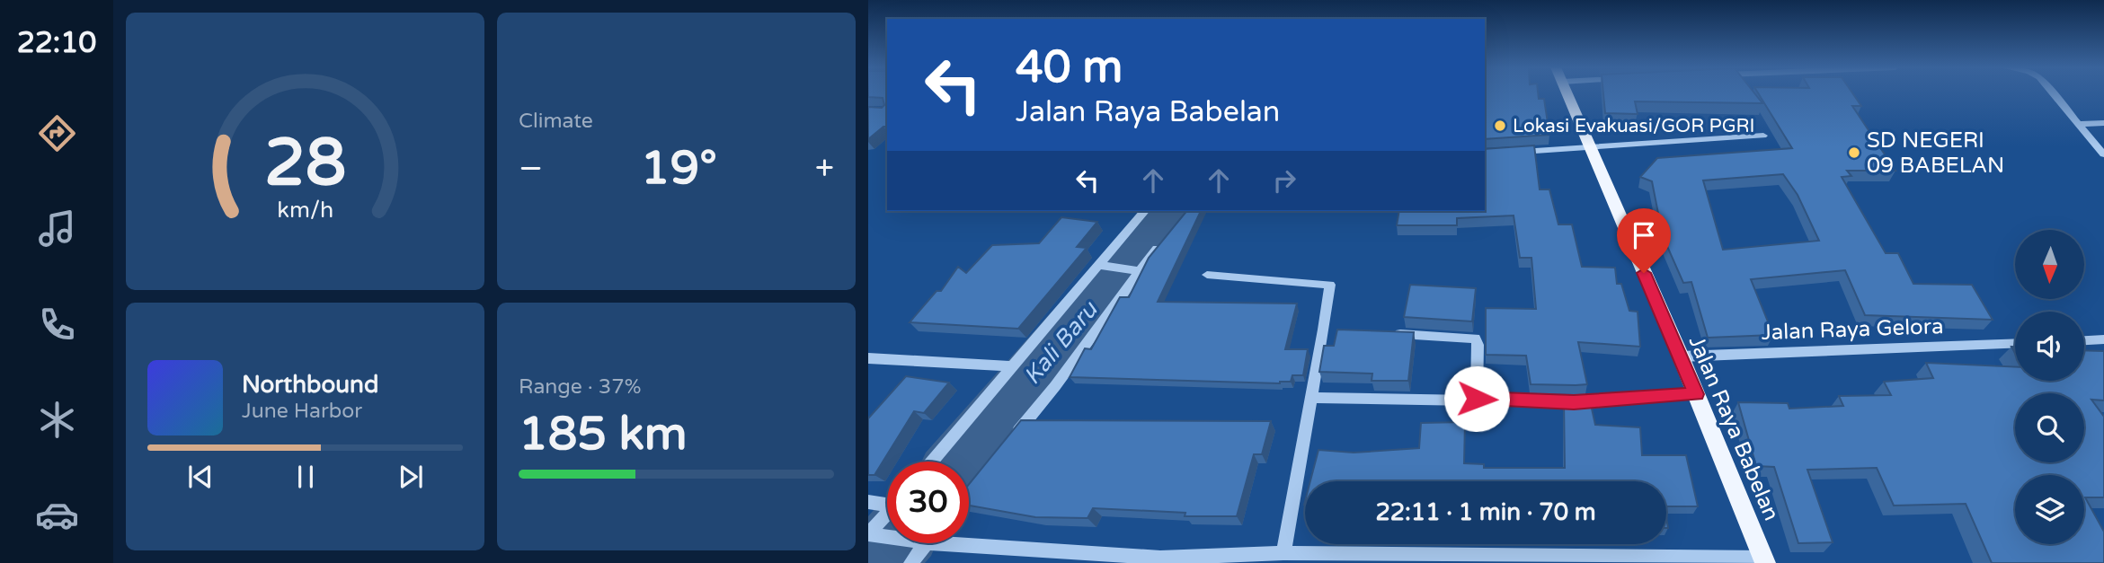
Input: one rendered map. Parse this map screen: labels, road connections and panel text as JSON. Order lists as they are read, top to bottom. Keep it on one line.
{"streets":{"main road":["Jalan Raya Babelan"],"street":["Jalan Raya Gelora"]},"crossings":[["Jalan Raya Gelora","Jalan Raya Babelan"]],"water":["Kali Baru"],"places":["Lokasi Evakuasi/GOR PGRI","SD NEGERI 09 BABELAN"],"north":"bottom","page":{"tabs":"22:10","tile":["Climate",["Range · 37%","185 km"]],"turn":["40 m","Jalan Raya Babelan"],"heat":["−","19°","+"],"song":["Northbound","June Harbor"],"limit":"30","trip":"22:11 · 1 min · 70 m","gauge":["28","km/h"]}}
